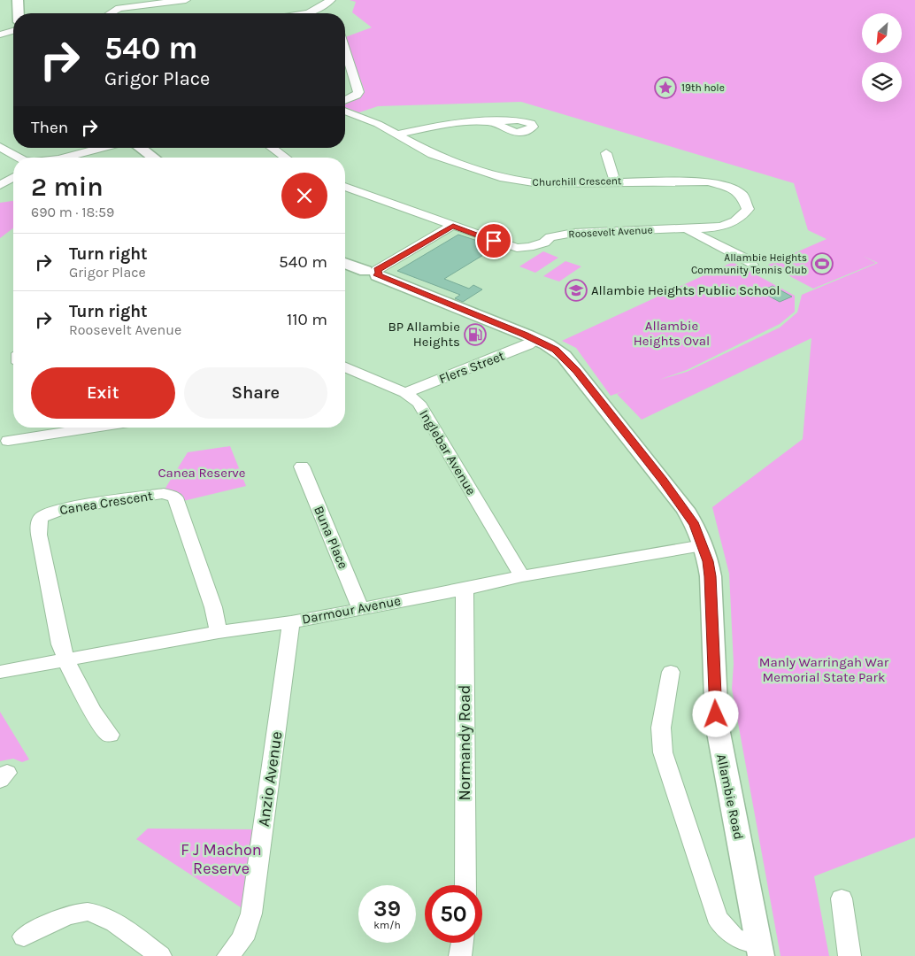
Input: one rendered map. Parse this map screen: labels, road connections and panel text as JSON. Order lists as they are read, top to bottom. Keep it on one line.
{"streets":{"main road":["Allambie Road"],"street":["Churchill Crescent","Roosevelt Avenue","Flers Street","Inglebar Avenue","Canea Crescent","Buna Place","Darmour Avenue","Normandy Road","Anzio Avenue"]},"crossings":[["Churchill Crescent","Roosevelt Avenue"],["Flers Street","Inglebar Avenue"],["Flers Street","Allambie Road"],["Inglebar Avenue","Darmour Avenue"],["Canea Crescent","Darmour Avenue"],["Buna Place","Darmour Avenue"],["Darmour Avenue","Normandy Road"],["Darmour Avenue","Anzio Avenue"],["Darmour Avenue","Allambie Road"]],"parks":["Allambie Heights Oval","Canea Reserve","Manly Warringah War Memorial State Park","F J Machon Reserve"],"places":{"place":["19th hole"],"sports":["Allambie Heights Community Tennis Club"],"school or university":["Allambie Heights Public School"],"fuel station":["BP Allambie Heights"]},"north":"bottom left","page":{"turn":["540 m","Grigor Place"],"then":"Then","heading":["2 min","690 m · 18:59"],"list":[{"name":"Turn right","note":"Grigor Place","value":"540 m"},{"name":"Turn right","note":"Roosevelt Avenue","value":"110 m"}],"buttons":["Exit","Share"],"speed":"39 km/h","limit":"50"}}
